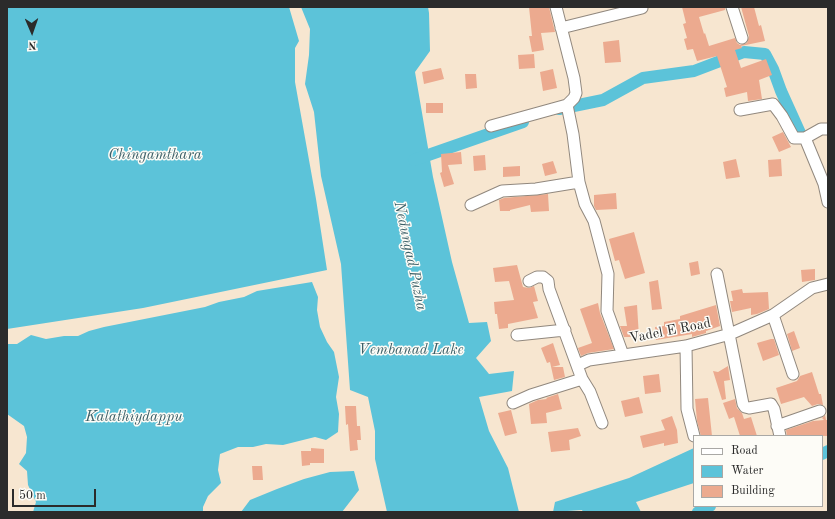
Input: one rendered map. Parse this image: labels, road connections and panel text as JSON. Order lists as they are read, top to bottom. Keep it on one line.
{"streets":{"street":["Vadel E Road"]},"water":["Chingamthara","Nedungad Puzha","Vembanad Lake","Kalathiydappu"],"legend":["Road","Water","Building"],"scale_bar":"50 m","north":"bottom"}
